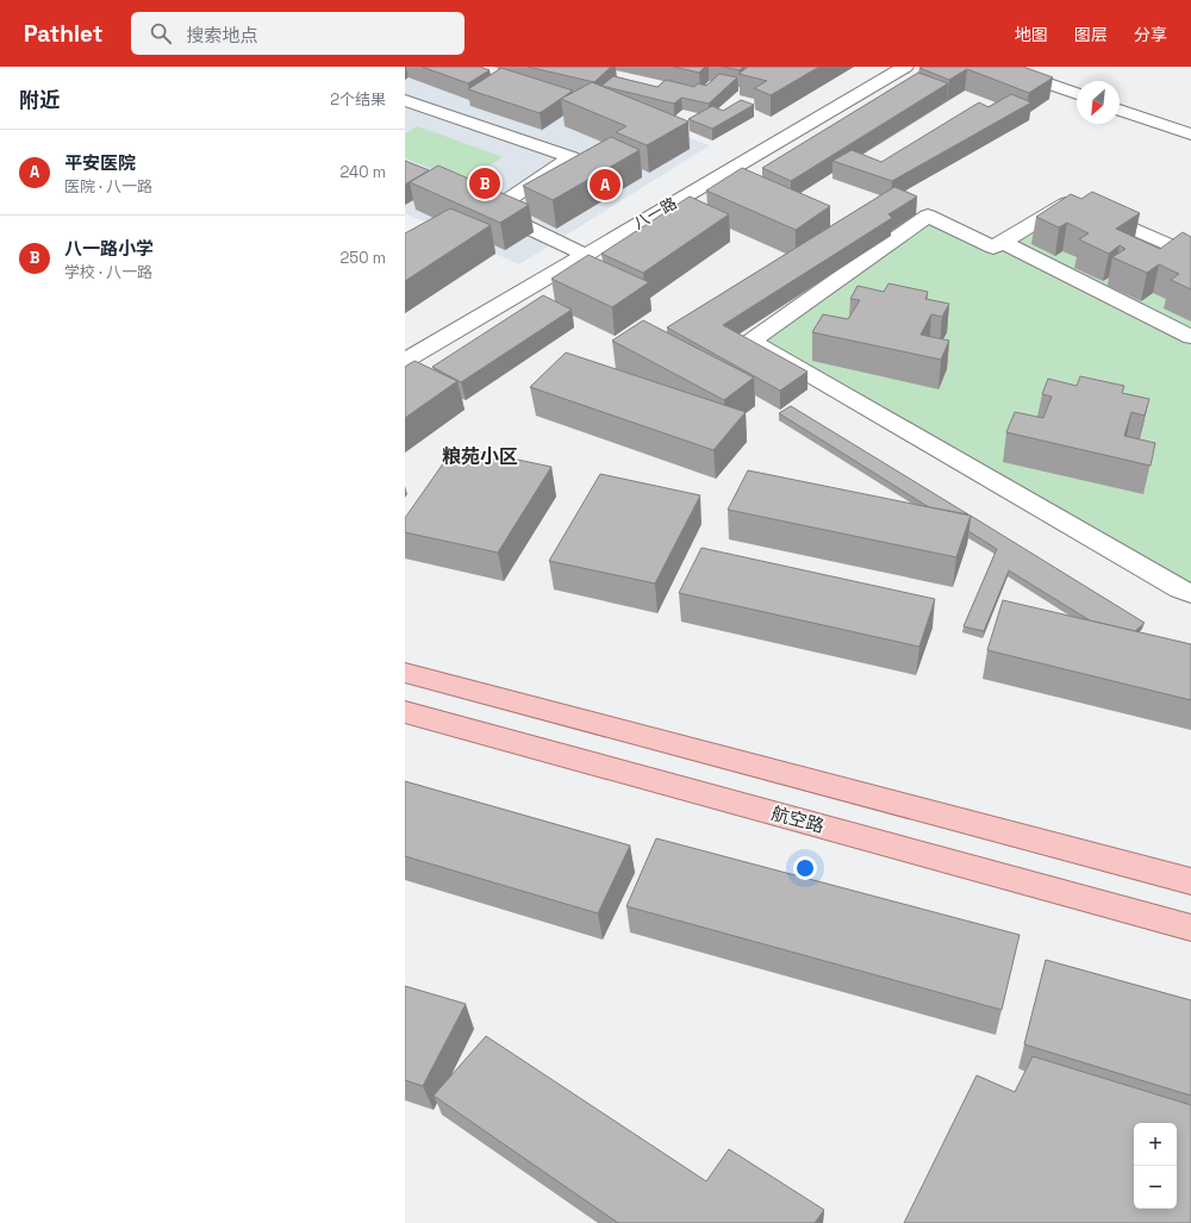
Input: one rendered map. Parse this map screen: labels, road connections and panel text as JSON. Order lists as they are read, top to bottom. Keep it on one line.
{"streets":{"main road":["航空路"],"street":["八一路"]},"districts":["粮苑小区"],"north":"bottom left","page":{"header":"Pathlet","search":"搜索地点","nav":["地图","图层","分享"],"heading":["附近","2个结果"],"list":[{"mark":"A","name":"平安医院","note":"医院 · 八一路","value":"240 m"},{"mark":"B","name":"八一路小学","note":"学校 · 八一路","value":"250 m"}],"pins":["B","A"],"map_buttons":["+","−"]}}
